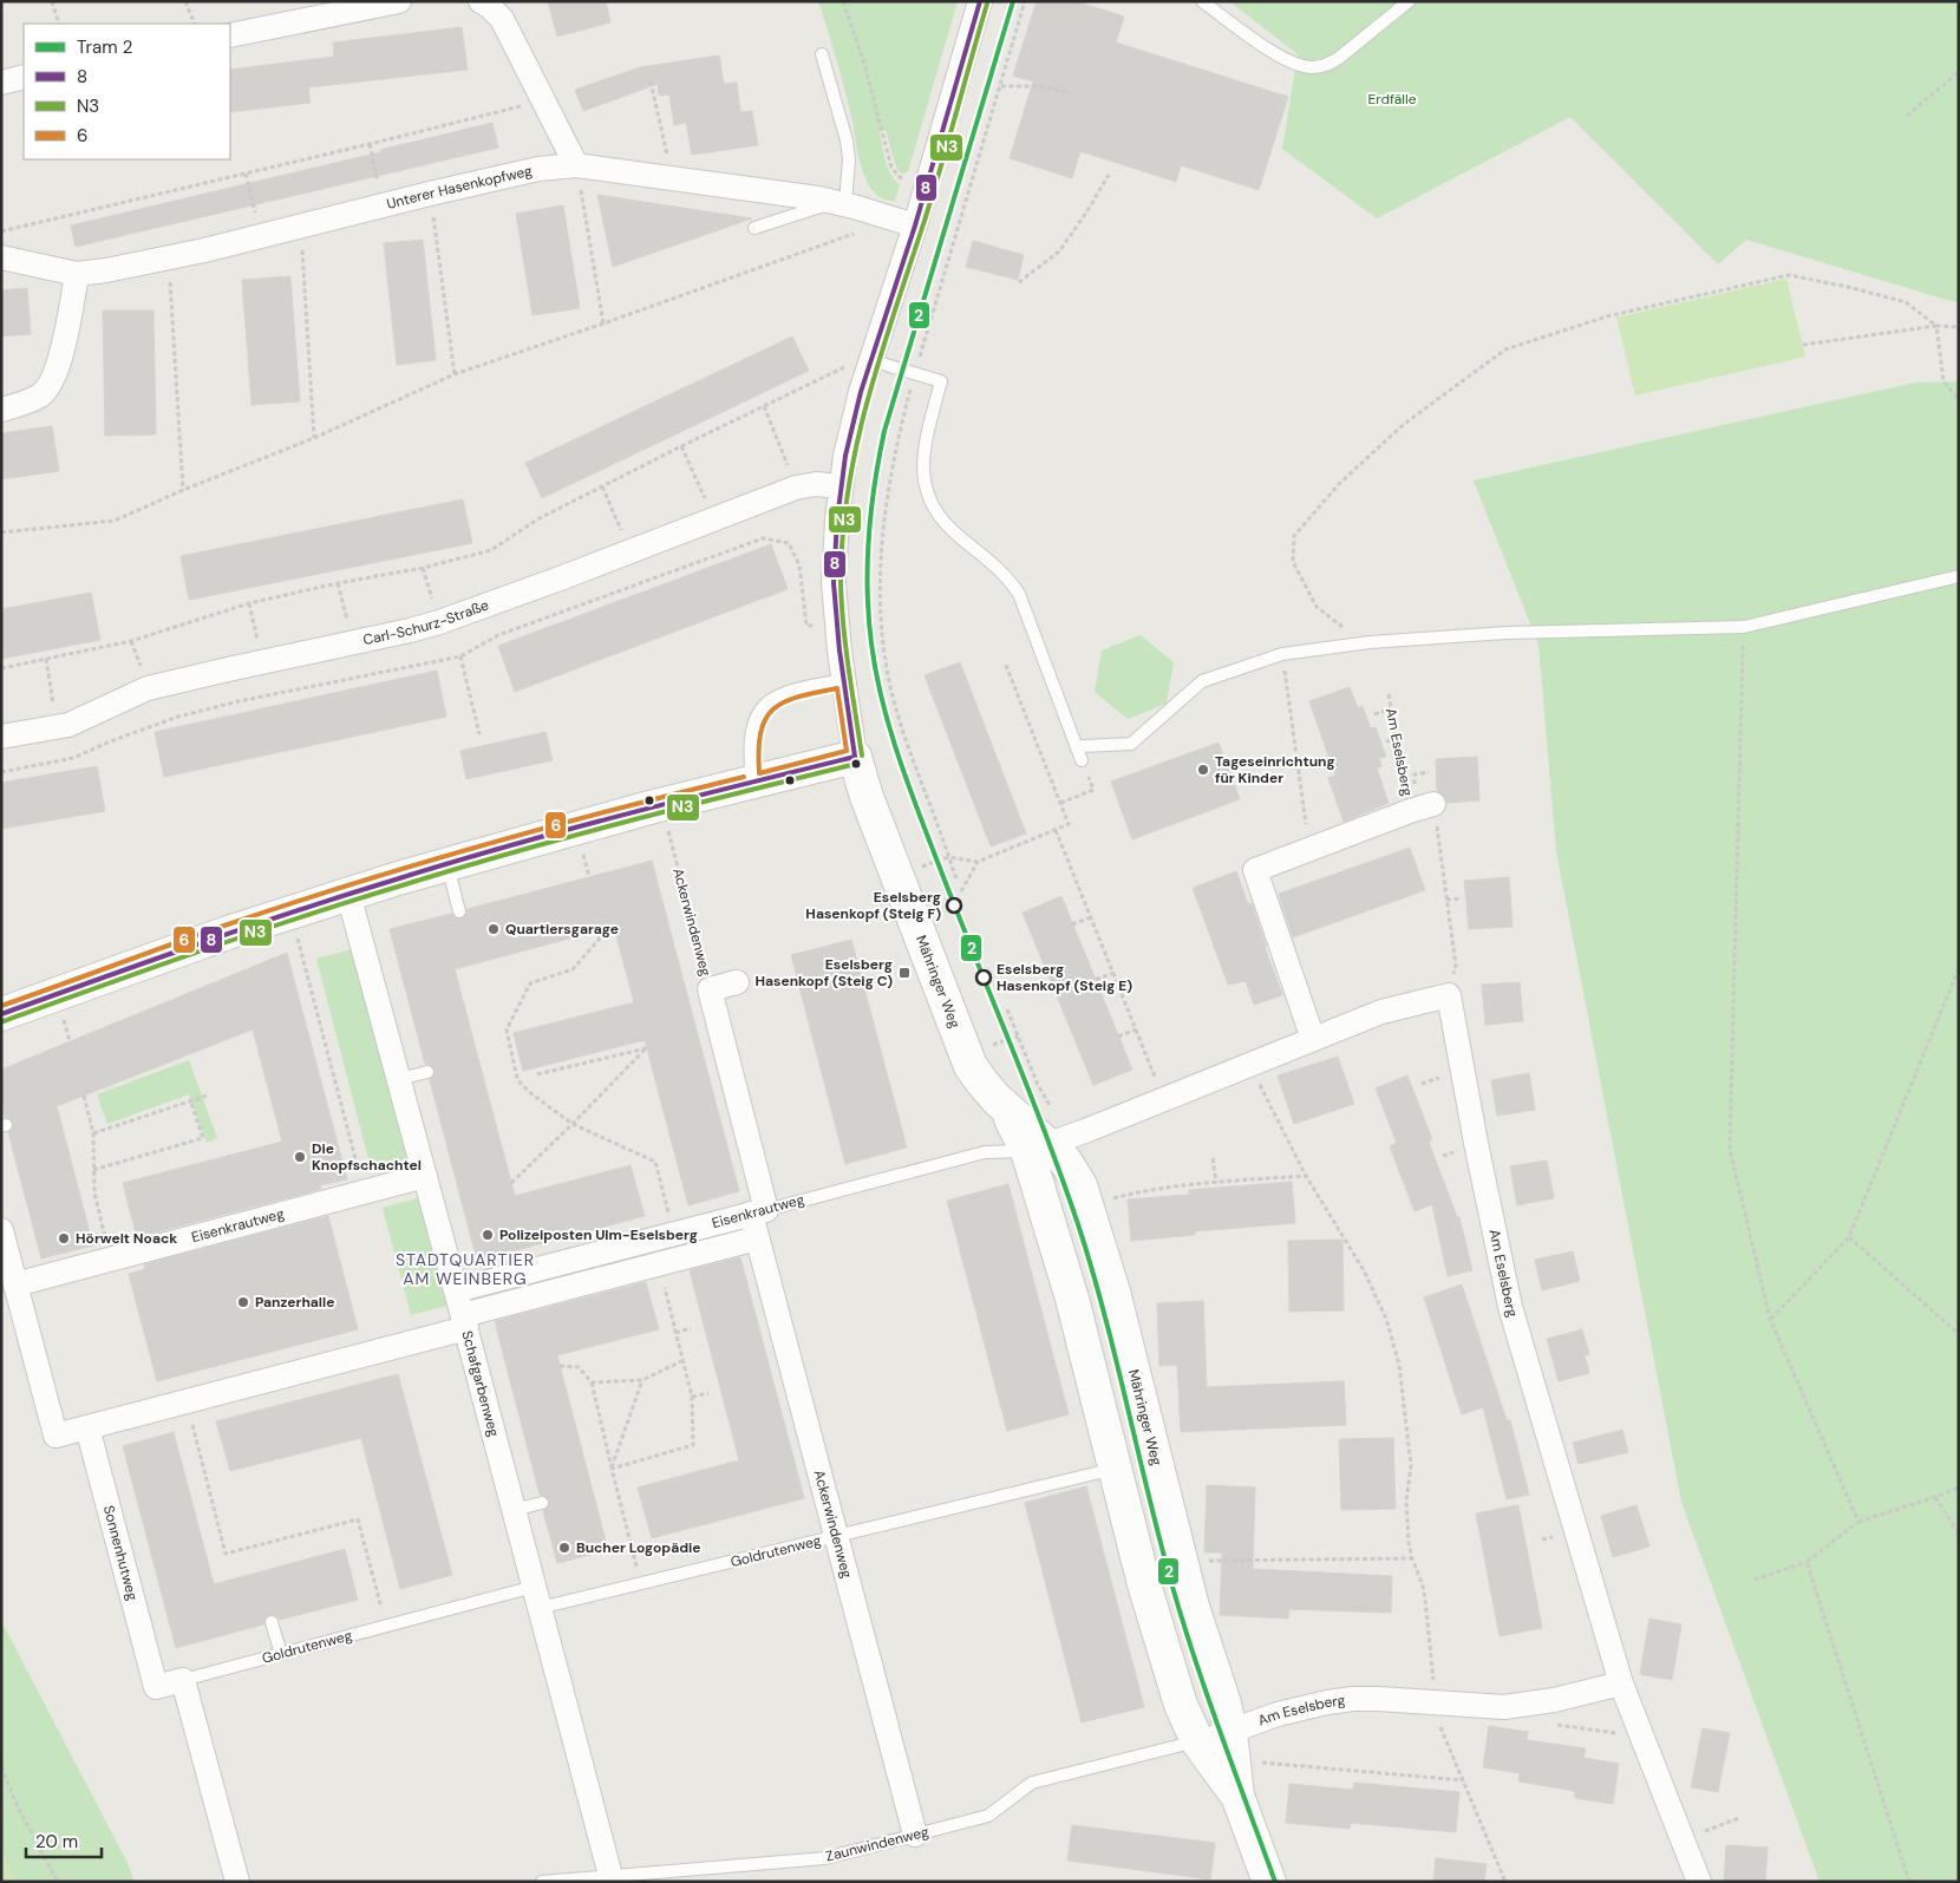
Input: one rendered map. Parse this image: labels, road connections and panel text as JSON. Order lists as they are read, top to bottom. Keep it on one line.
{"streets":{"street":["Unterer Hasenkopfweg","Carl-Schurz-Straße","Am Eselsberg","Ackerwindenweg","Mähringer Weg","Eisenkrautweg","Schafgarbenweg","Sonnenhutweg"],"lane":["Goldrutenweg","Zaunwindenweg"]},"crossings":[["Unterer Hasenkopfweg","Mähringer Weg"],["Carl-Schurz-Straße","Mähringer Weg"],["Am Eselsberg","Mähringer Weg"],["Ackerwindenweg","Eisenkrautweg"],["Ackerwindenweg","Goldrutenweg"],["Ackerwindenweg","Zaunwindenweg"],["Mähringer Weg","Eisenkrautweg"],["Mähringer Weg","Goldrutenweg"],["Mähringer Weg","Zaunwindenweg"],["Eisenkrautweg","Schafgarbenweg"],["Eisenkrautweg","Sonnenhutweg"],["Schafgarbenweg","Goldrutenweg"],["Schafgarbenweg","Zaunwindenweg"],["Goldrutenweg","Sonnenhutweg"]],"districts":["STADTQUARTIER AM WEINBERG"],"parks":["Erdfälle"],"places":{"other":["Tageseinrichtung für Kinder","Eselsberg Hasenkopf (Steig F)","Quartiersgarage","Eselsberg Hasenkopf (Steig E)","Die Knopfschachtel","Polizeiposten Ulm-Eselsberg","Hörwelt Noack","Panzerhalle","Bucher Logopädie"],"transit":["Eselsberg Hasenkopf (Steig C)"]},"lines":["tram line 2","transit line 8","transit line N3","transit line 6"],"legend":["Tram 2","8","N3","6"],"scale_bar":"20 m"}
